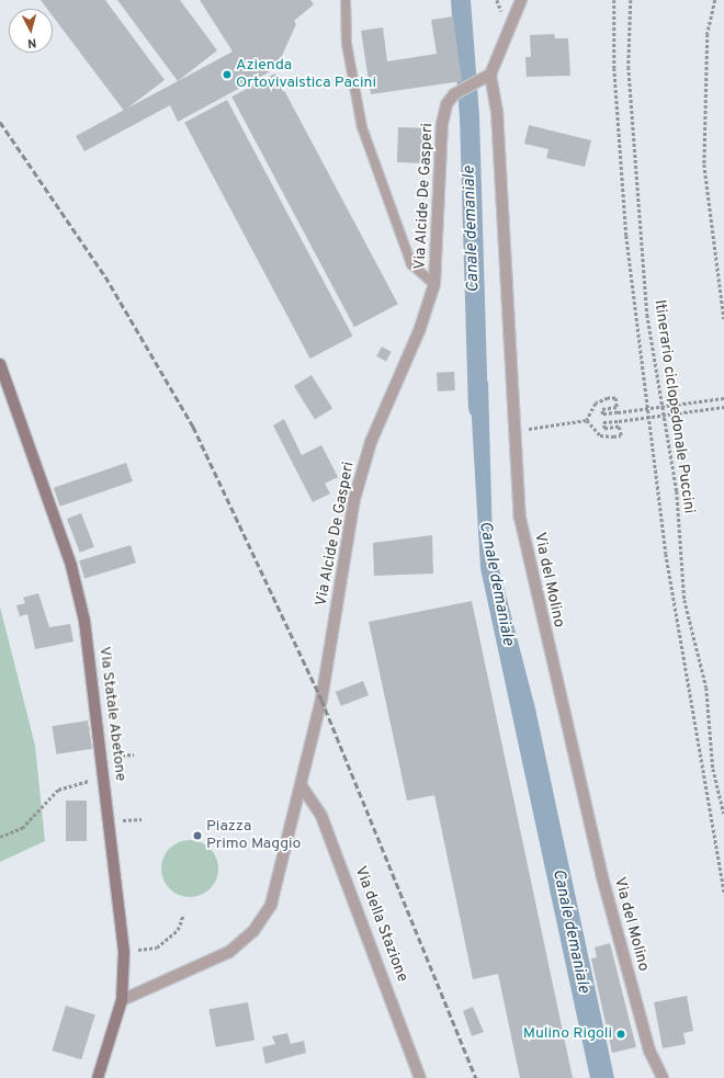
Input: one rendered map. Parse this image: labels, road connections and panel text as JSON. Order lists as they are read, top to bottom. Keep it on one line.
{"streets":{"main road":["Via Statale Abetone"],"street":["Via Alcide De Gasperi","Via del Molino","Via della Stazione"],"path":["Itinerario ciclopedonale Puccini"]},"crossings":[["Via Alcide De Gasperi","Via del Molino"],["Via Alcide De Gasperi","Via Statale Abetone"],["Via Alcide De Gasperi","Via della Stazione"]],"water":["Canale demaniale"],"places":["Azienda Ortovivaistica Pacini","Piazza Primo Maggio","Mulino Rigoli"],"north":"bottom"}
